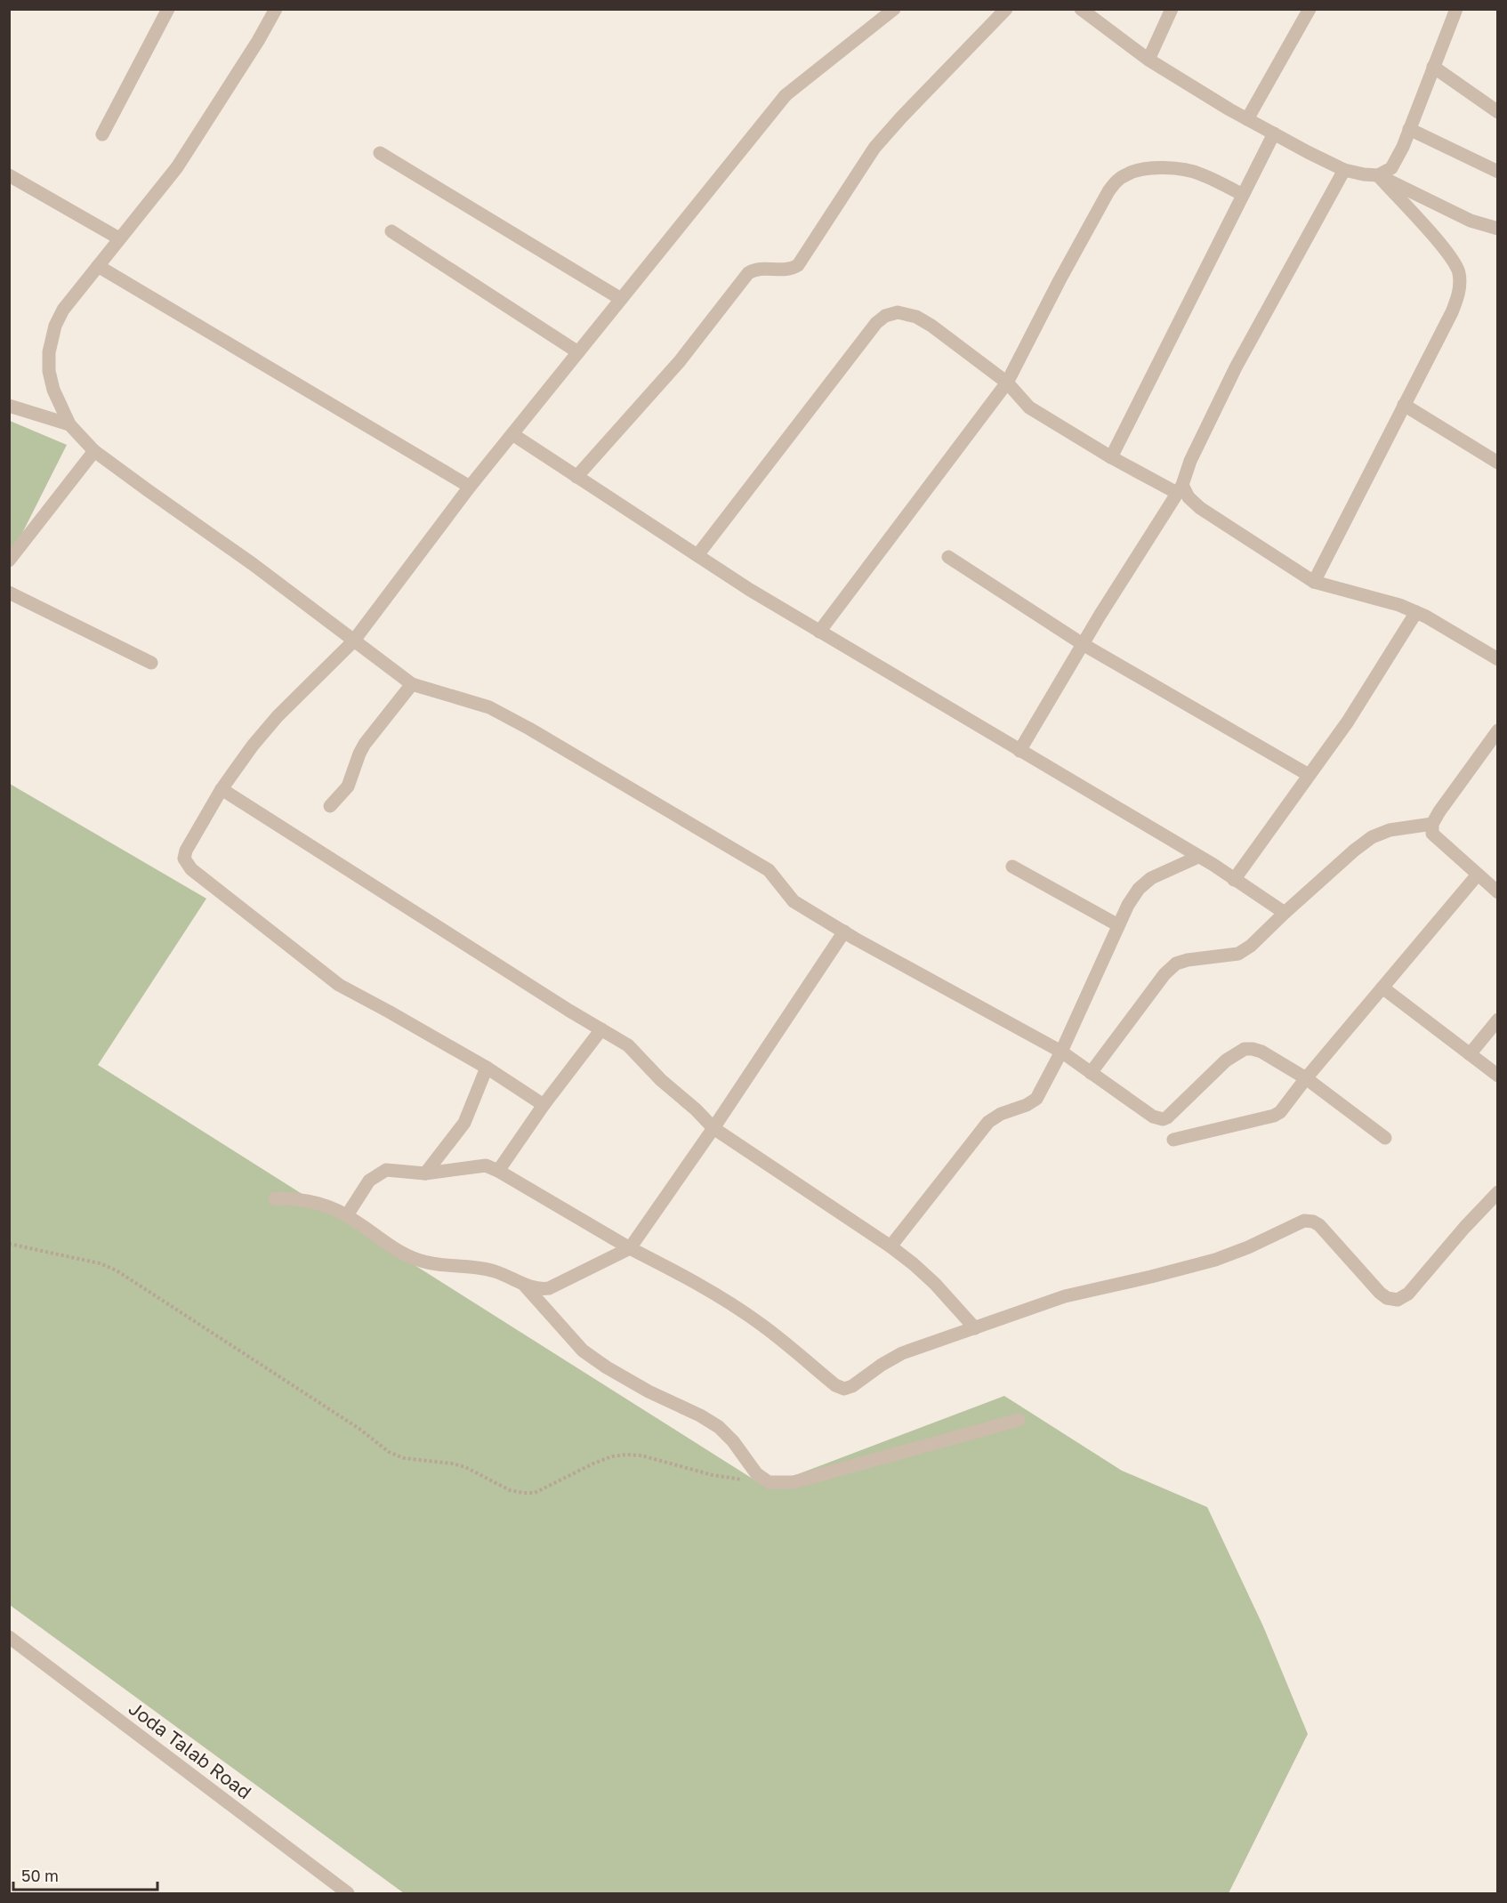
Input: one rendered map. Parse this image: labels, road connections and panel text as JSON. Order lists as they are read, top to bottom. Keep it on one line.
{"streets":{"street":["Joda Talab Road"]},"scale_bar":"50 m"}
